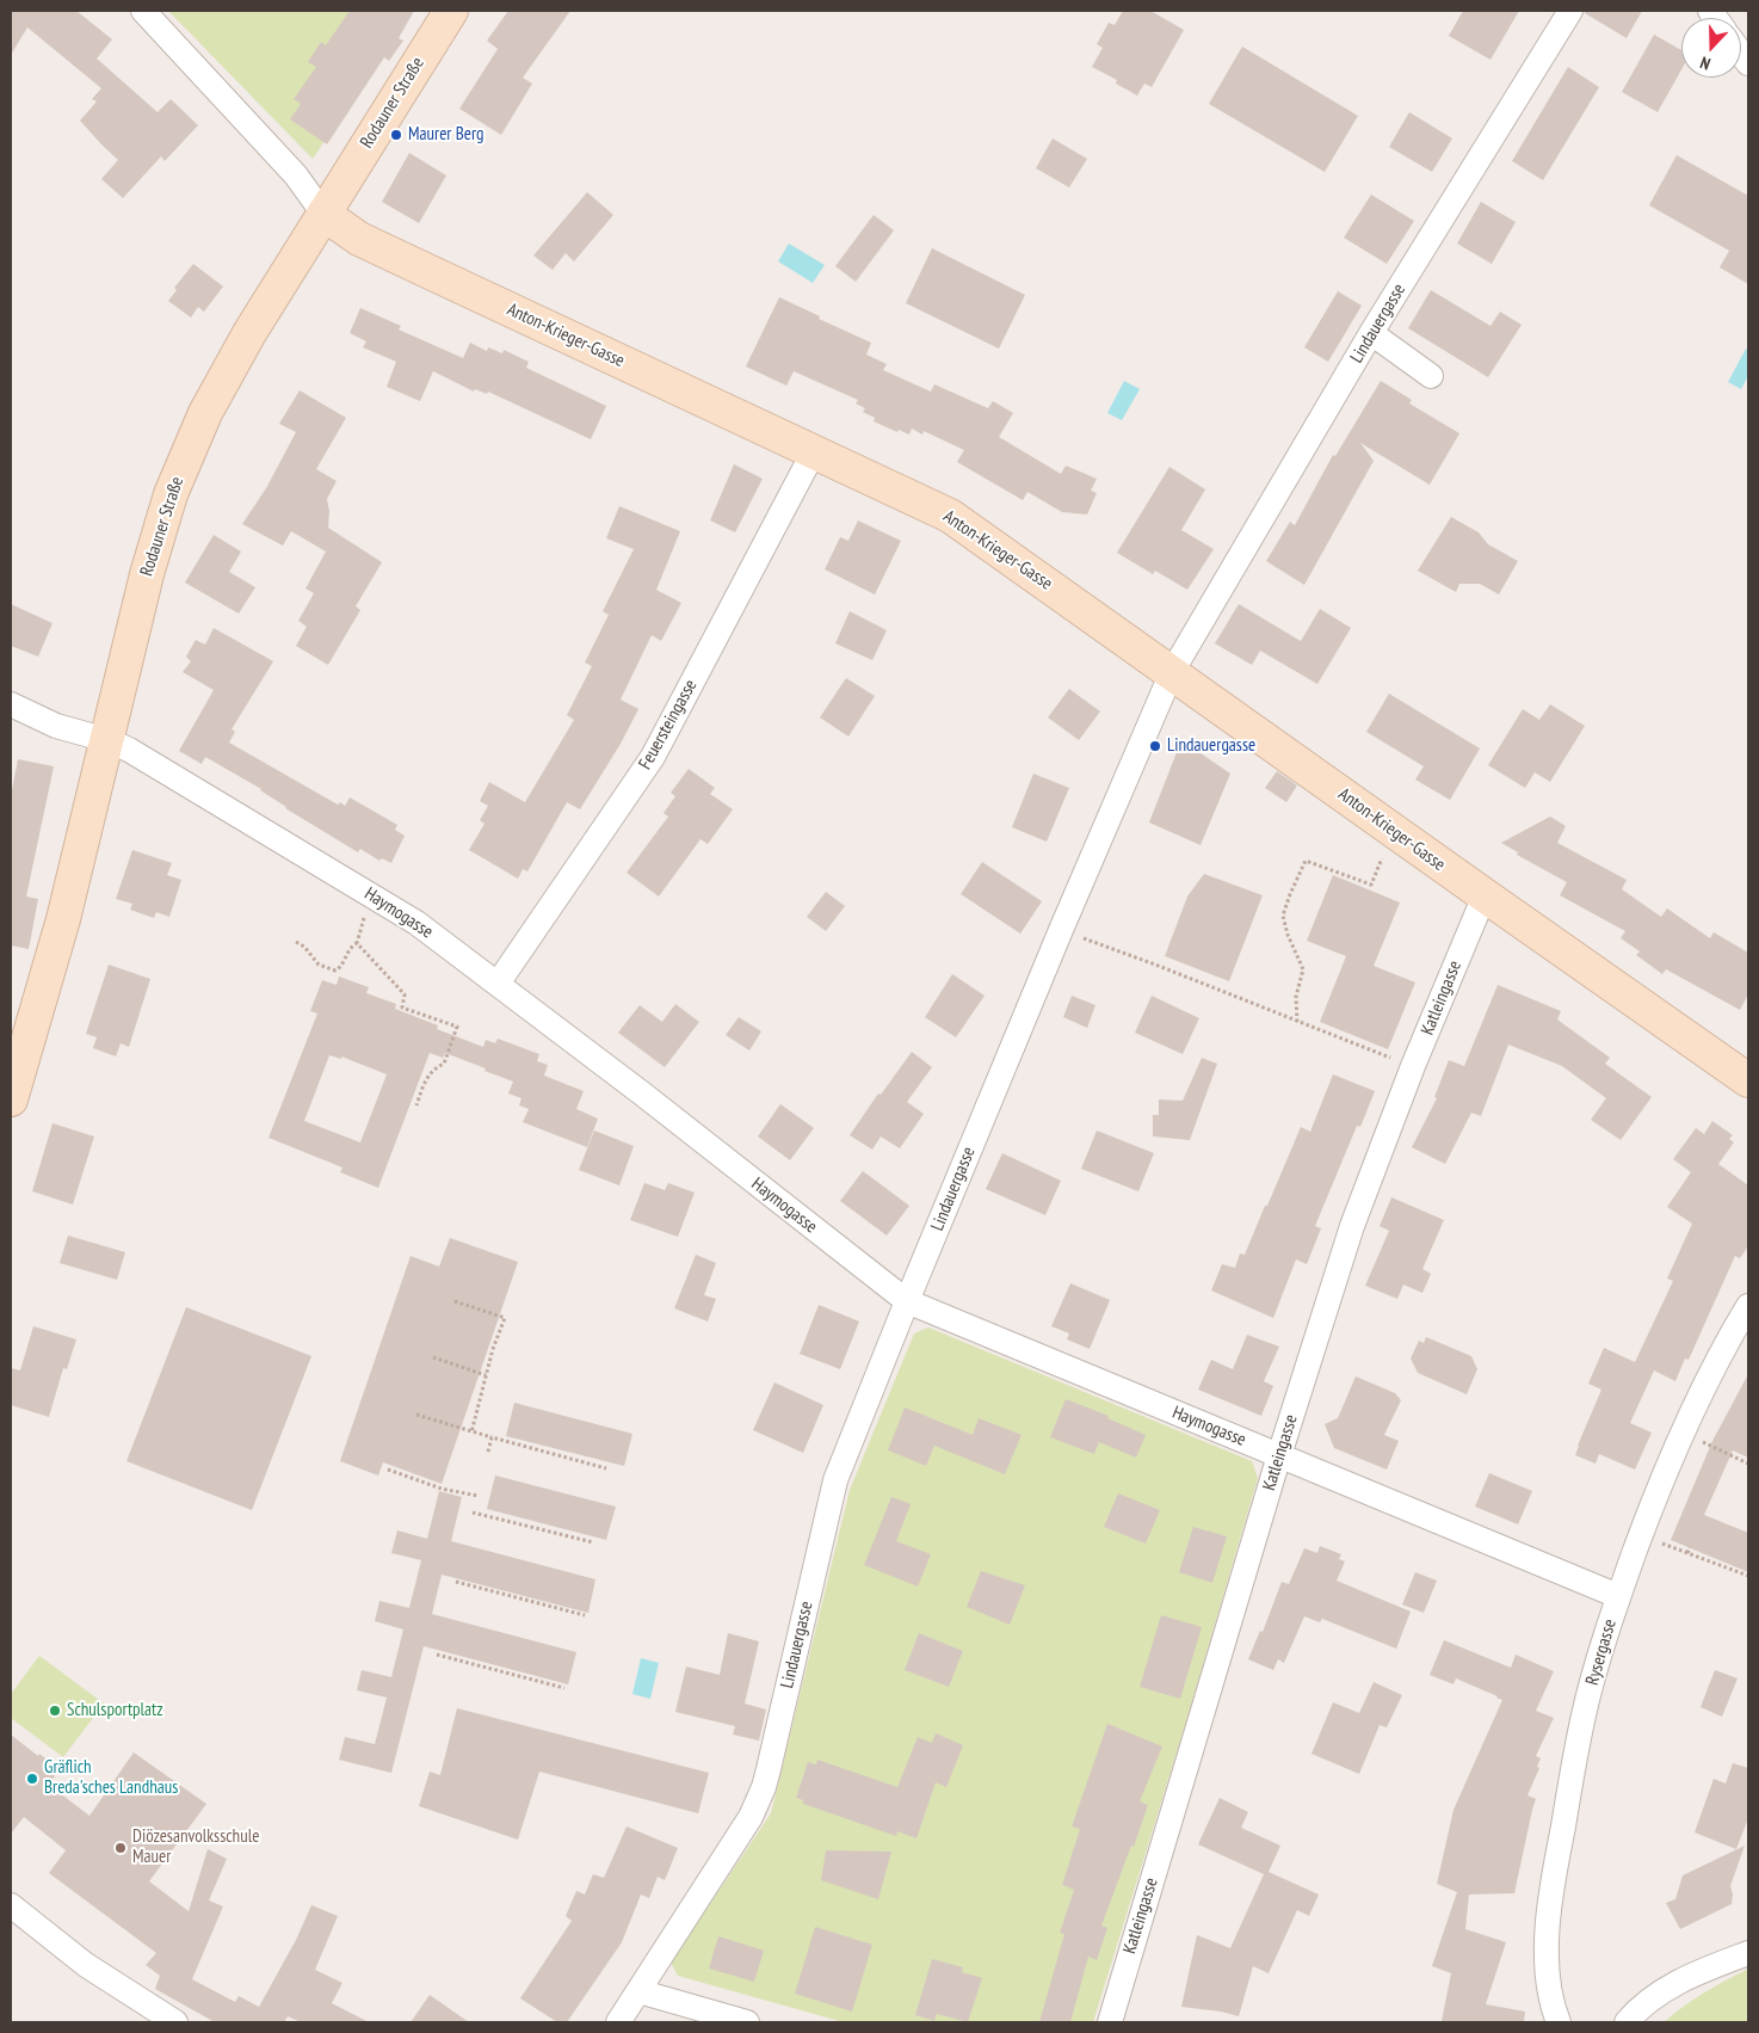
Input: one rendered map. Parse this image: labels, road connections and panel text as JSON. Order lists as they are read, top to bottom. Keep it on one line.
{"streets":{"street":["Rodauner Straße","Lindauergasse","Anton-Krieger-Gasse","Feuersteingasse","Haymogasse","Katleingasse","Rysergasse"]},"crossings":[["Rodauner Straße","Anton-Krieger-Gasse"],["Rodauner Straße","Haymogasse"],["Lindauergasse","Anton-Krieger-Gasse"],["Lindauergasse","Haymogasse"],["Anton-Krieger-Gasse","Feuersteingasse"],["Anton-Krieger-Gasse","Katleingasse"],["Feuersteingasse","Haymogasse"],["Haymogasse","Katleingasse"],["Haymogasse","Rysergasse"]],"places":["Maurer Berg","Lindauergasse","Schulsportplatz","Gräflich Breda'sches Landhaus","Diözesanvolksschule Mauer"],"north":"bottom"}
